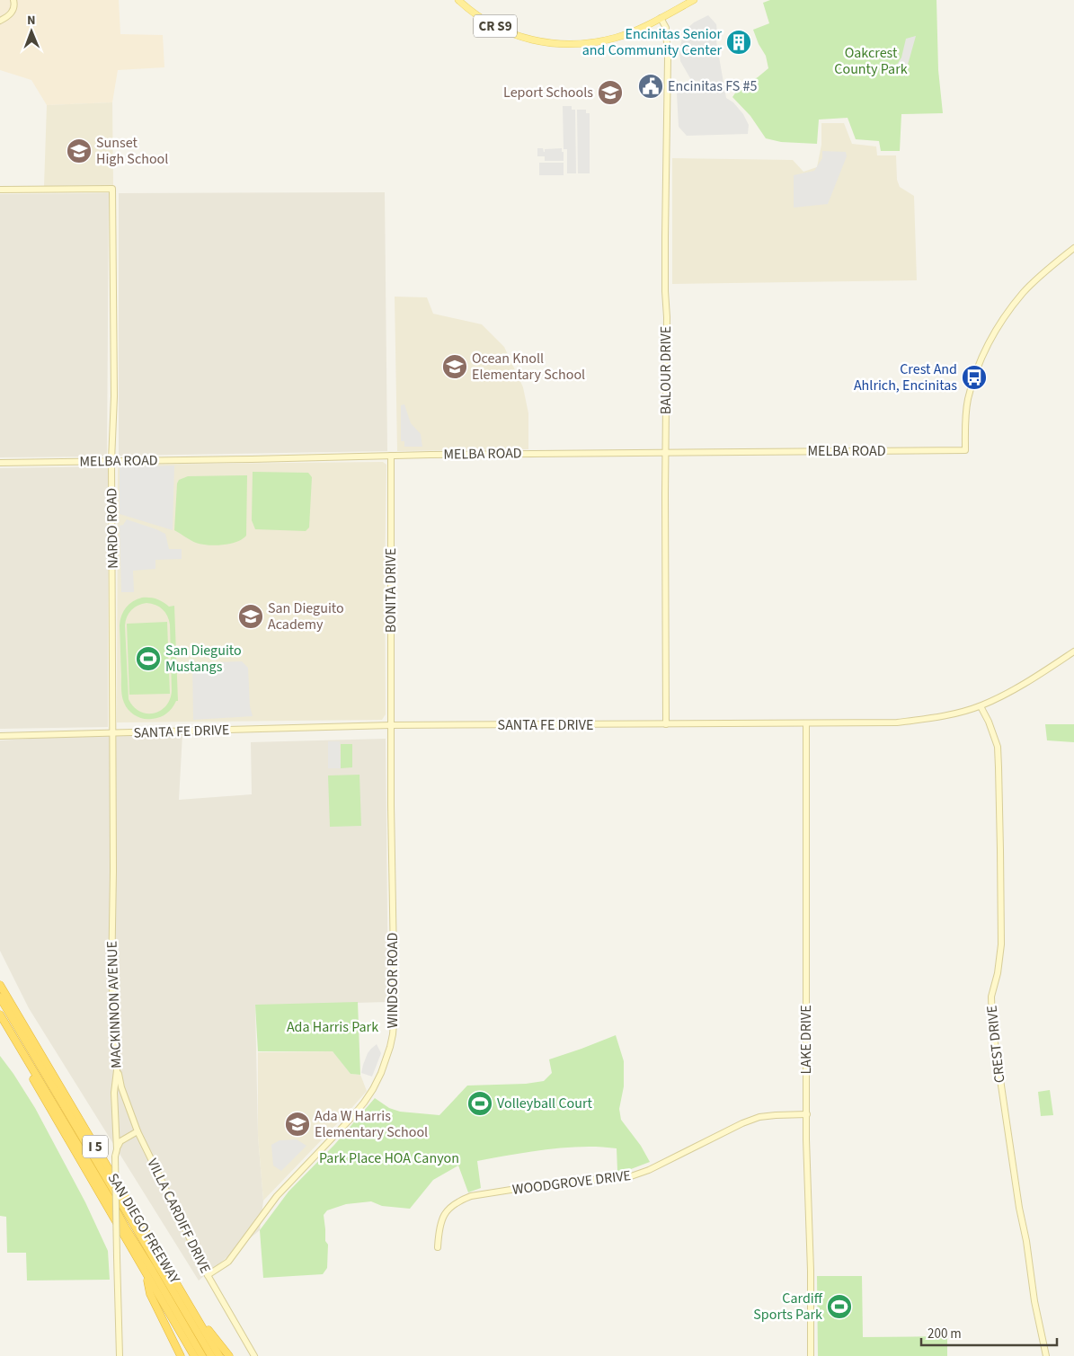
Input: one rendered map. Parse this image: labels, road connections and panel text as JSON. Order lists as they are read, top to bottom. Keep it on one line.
{"streets":{"highway":["I 5","SAN DIEGO FREEWAY"],"main road":["CR S9"],"street":["BALOUR DRIVE","MELBA ROAD","NARDO ROAD","BONITA DRIVE","SANTA FE DRIVE","WINDSOR ROAD","MACKINNON AVENUE","LAKE DRIVE","CREST DRIVE","WOODGROVE DRIVE","VILLA CARDIFF DRIVE"]},"crossings":[["CR S9","BALOUR DRIVE"],["BALOUR DRIVE","MELBA ROAD"],["BALOUR DRIVE","SANTA FE DRIVE"],["MELBA ROAD","NARDO ROAD"],["MELBA ROAD","BONITA DRIVE"],["NARDO ROAD","SANTA FE DRIVE"],["NARDO ROAD","MACKINNON AVENUE"],["BONITA DRIVE","SANTA FE DRIVE"],["BONITA DRIVE","WINDSOR ROAD"],["SANTA FE DRIVE","WINDSOR ROAD"],["SANTA FE DRIVE","MACKINNON AVENUE"],["SANTA FE DRIVE","LAKE DRIVE"],["SANTA FE DRIVE","CREST DRIVE"],["WINDSOR ROAD","VILLA CARDIFF DRIVE"],["MACKINNON AVENUE","VILLA CARDIFF DRIVE"],["LAKE DRIVE","WOODGROVE DRIVE"]],"parks":["Oakcrest County Park","Ada Harris Park","Park Place HOA Canyon"],"places":{"building":["Encinitas Senior and Community Center"],"public building":["Encinitas FS #5"],"school or university":["Leport Schools","Sunset High School","Ocean Knoll Elementary School","San Dieguito Academy","Ada W Harris Elementary School"],"bus stop":["Crest And Ahlrich, Encinitas"],"sports":["San Dieguito Mustangs","Volleyball Court","Cardiff Sports Park"]},"scale_bar":"200 m","north":"top"}
